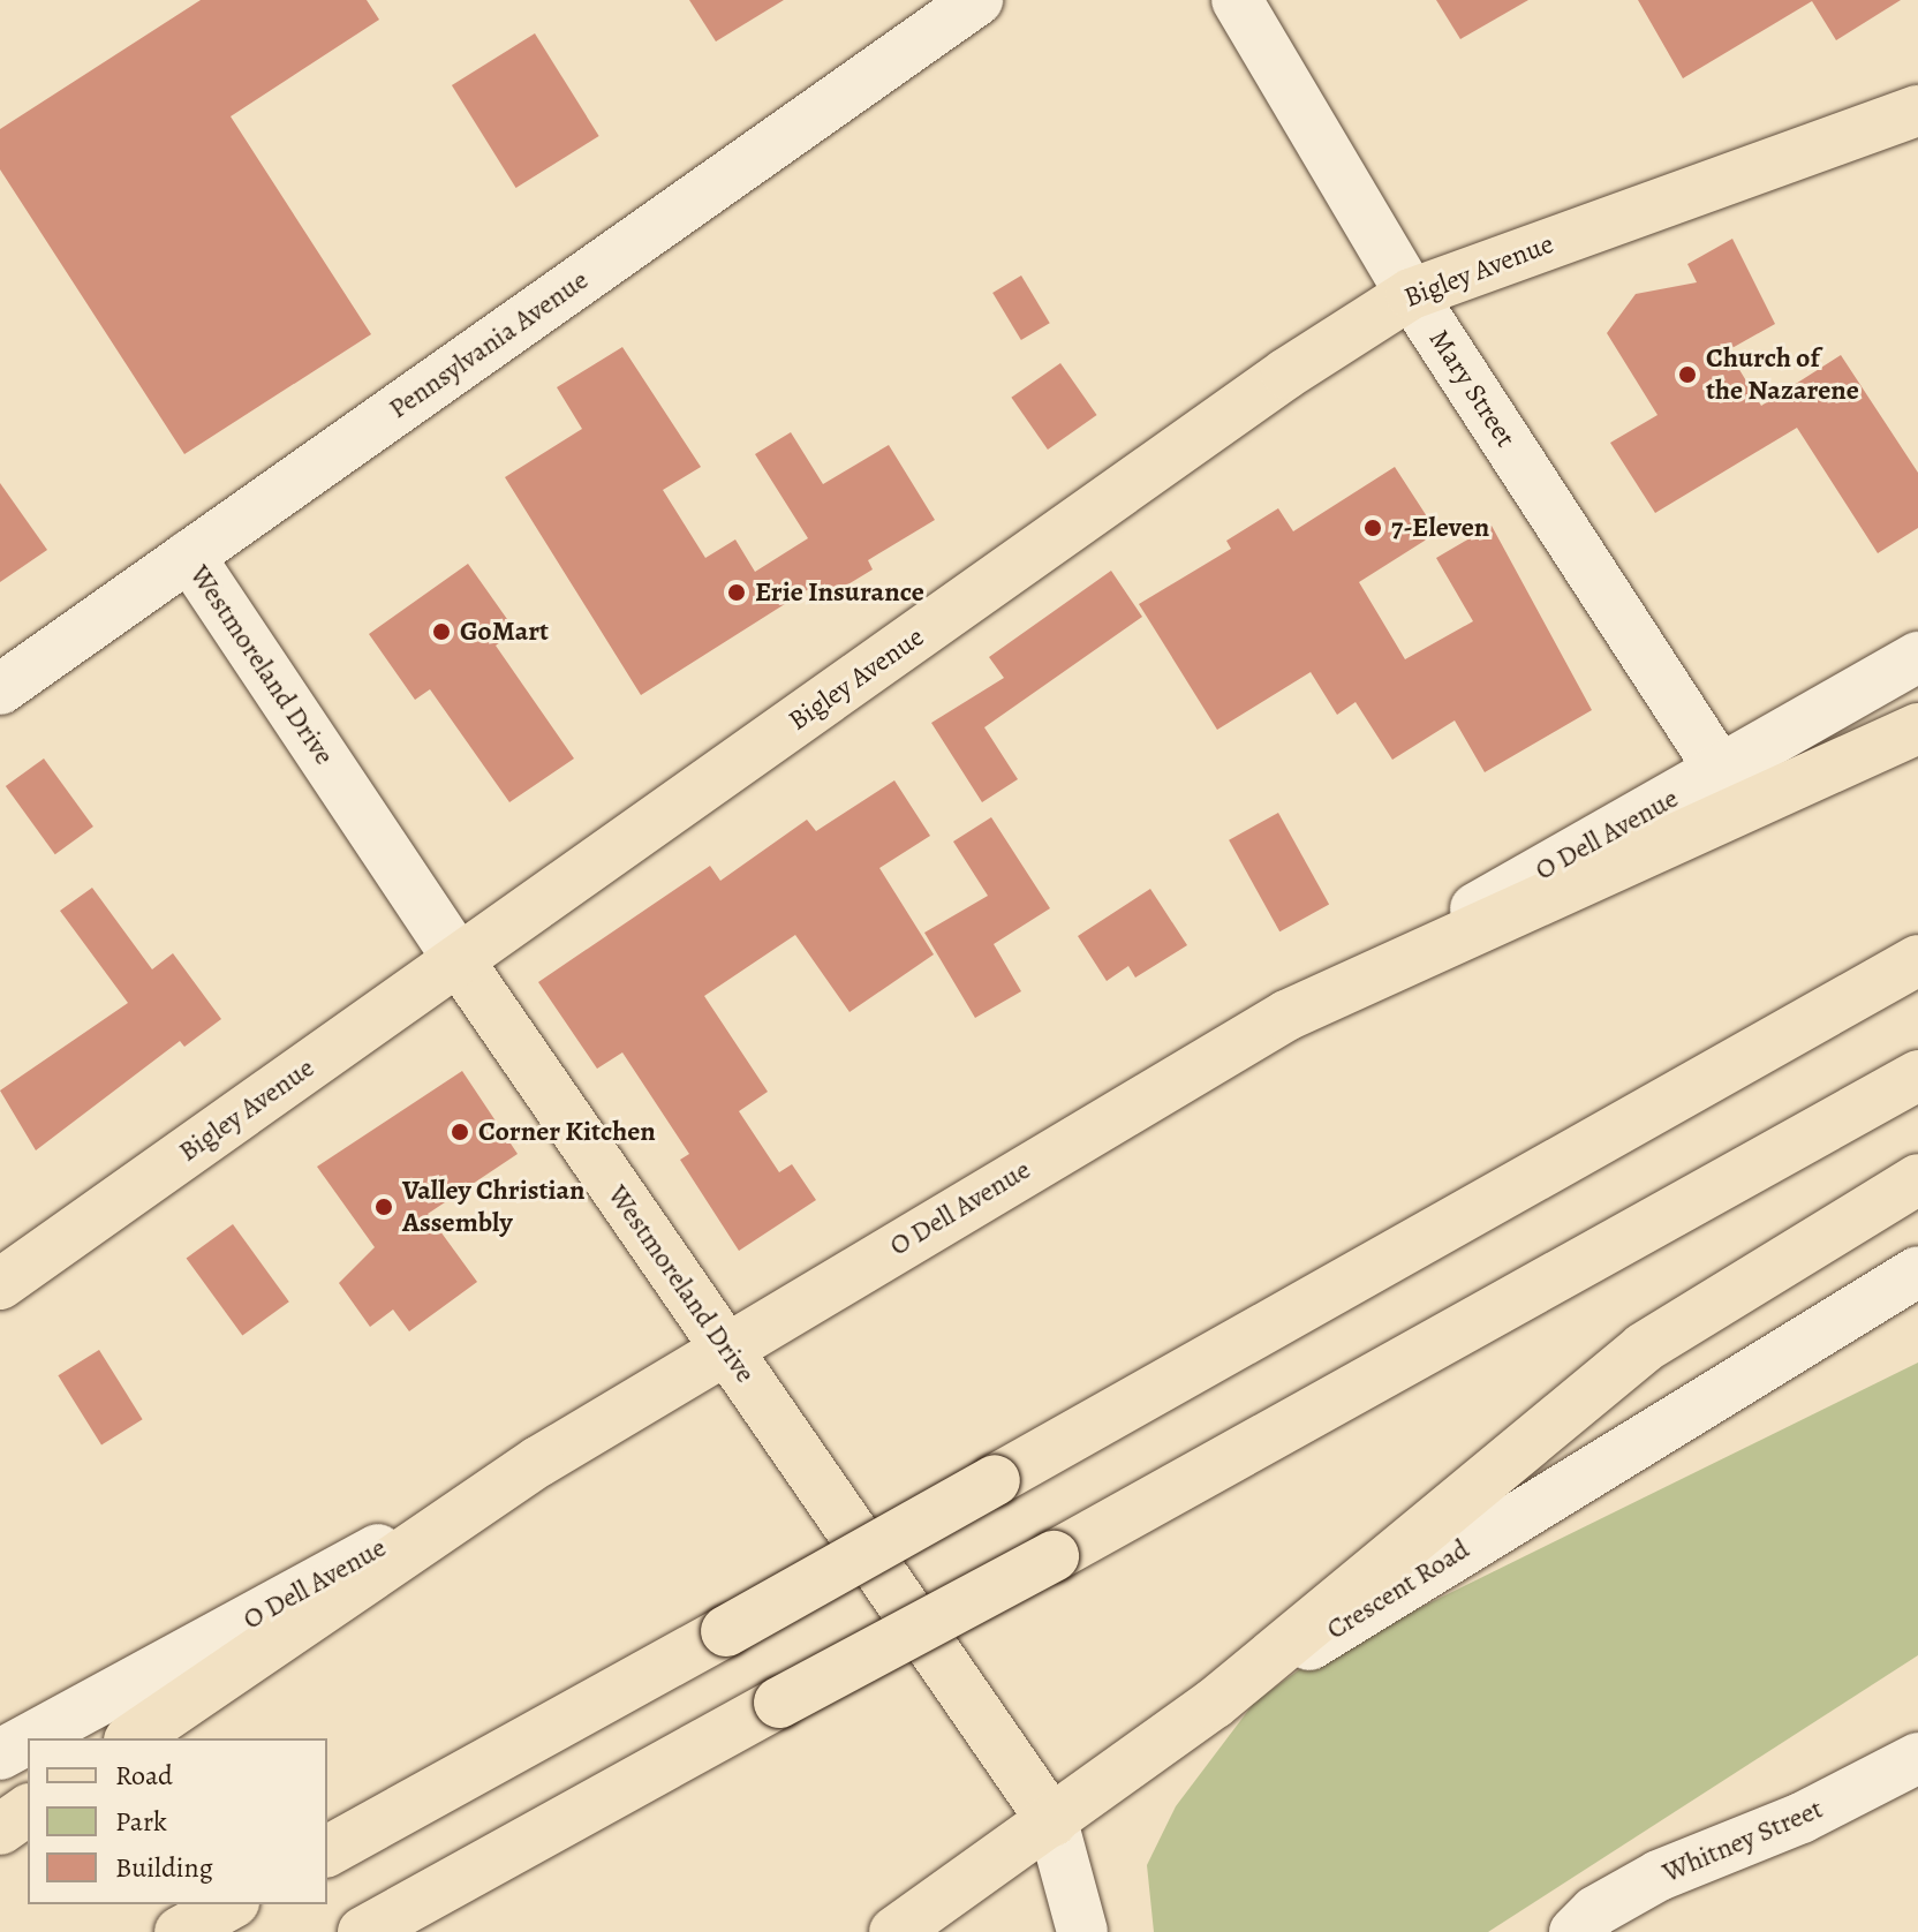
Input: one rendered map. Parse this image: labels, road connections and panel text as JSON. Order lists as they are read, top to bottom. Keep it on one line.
{"streets":{"main road":["Bigley Avenue","Westmoreland Drive","O Dell Avenue","Crescent Road"],"street":["Pennsylvania Avenue","Mary Street","Whitney Street"]},"crossings":[["Bigley Avenue","Mary Street"],["Bigley Avenue","Westmoreland Drive"],["Pennsylvania Avenue","Westmoreland Drive"],["Mary Street","O Dell Avenue"],["Westmoreland Drive","O Dell Avenue"],["Westmoreland Drive","Crescent Road"]],"places":["Church of the Nazarene","7-Eleven","Erie Insurance","GoMart","Corner Kitchen","Valley Christian Assembly"],"legend":["Road","Park","Building"]}
